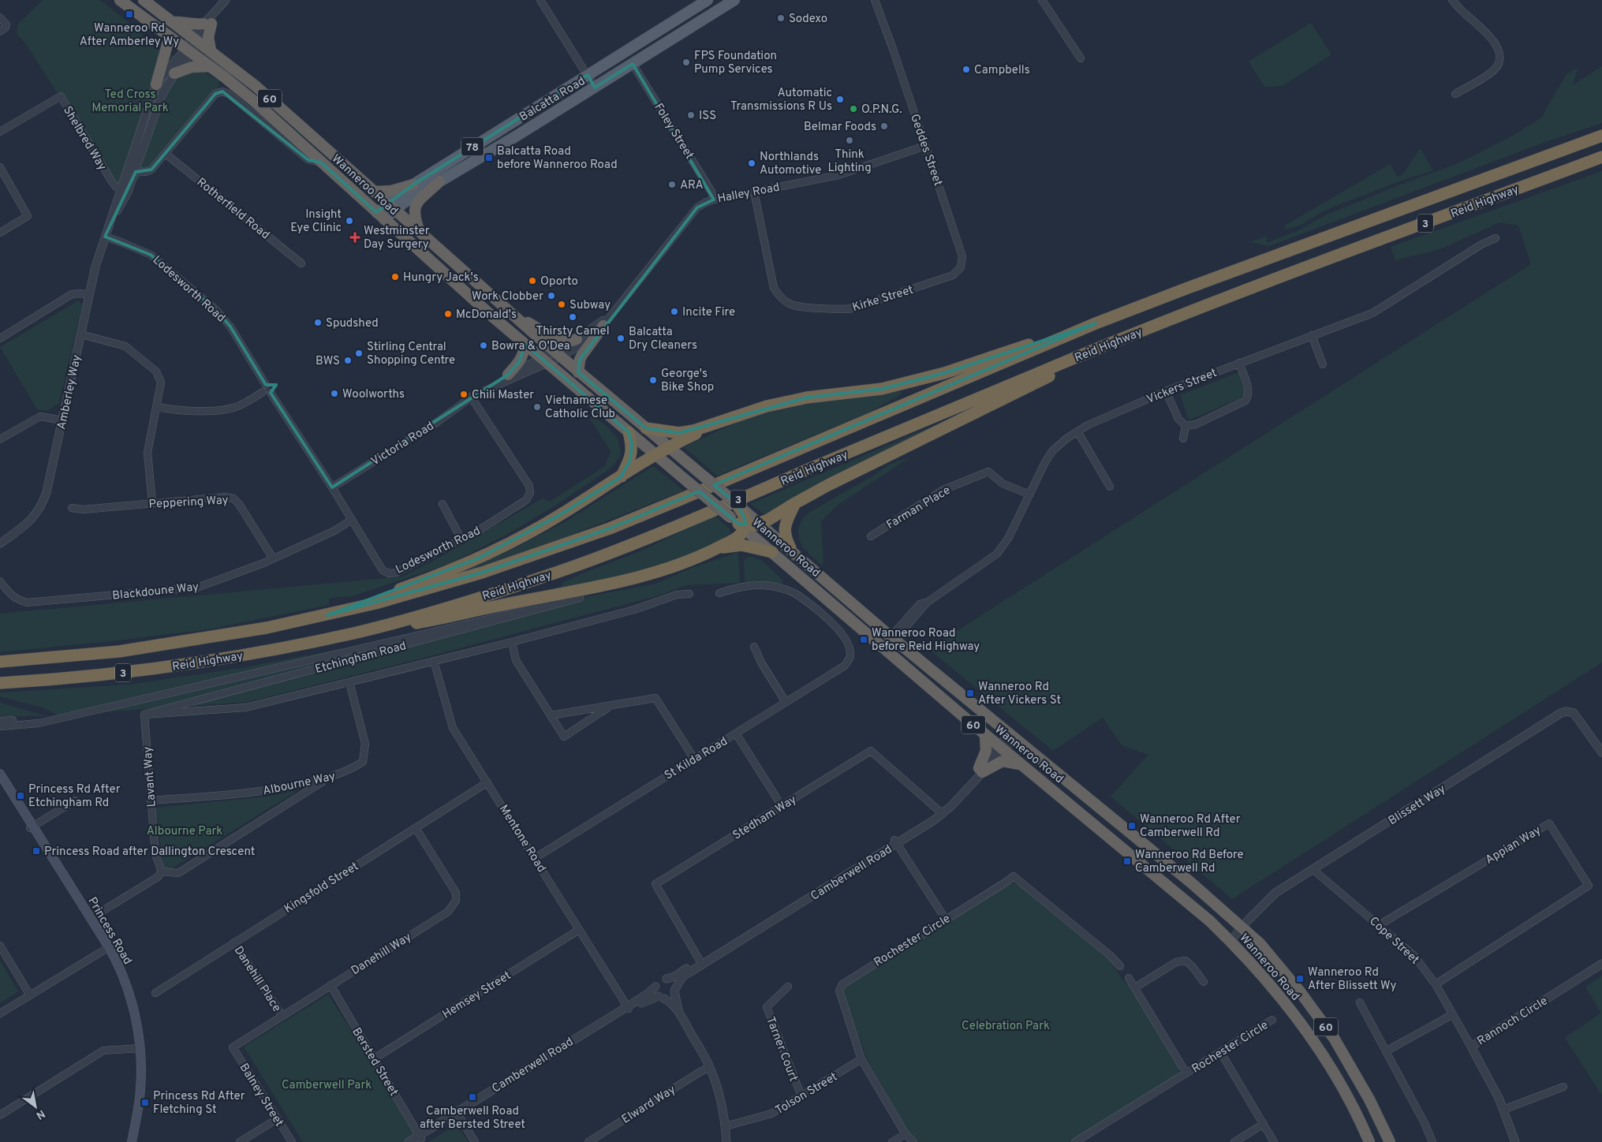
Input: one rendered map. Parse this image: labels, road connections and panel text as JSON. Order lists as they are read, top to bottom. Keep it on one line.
{"streets":{"highway":["60","Wanneroo Road","Reid Highway","3"],"main road":["Balcatta Road","78","Princess Road"],"street":["Foley Street","Shelbred Way","Geddes Street","Halley Road","Rotherfield Road","Lodesworth Road","Kirke Street","Vickers Street","Amberley Way","Victoria Road","Peppering Way","Farman Place","Blackdoune Way","Etchingham Road","St Kilda Road","Lavant Way","Albourne Way","Blissett Way","Stedham Way","Mentone Road","Appian Way","Camberwell Road","Kingsfold Street","Rochester Circle","Cope Street","Danehill Way","Danehill Place","Hemsey Street","Rannoch Circle","Tarner Court","Bersted Street","Tolson Street","Balney Street","Elward Way"]},"crossings":[["Balcatta Road","Foley Street"],["Balcatta Road","Wanneroo Road"],["Foley Street","Halley Road"],["Shelbred Way","Amberley Way"],["Geddes Street","Halley Road"],["Geddes Street","Kirke Street"],["Wanneroo Road","Halley Road"],["Wanneroo Road","Vickers Street"],["Wanneroo Road","Amberley Way"],["Wanneroo Road","Victoria Road"],["Wanneroo Road","Blissett Way"],["Wanneroo Road","Camberwell Road"],["Halley Road","Kirke Street"],["Halley Road","Victoria Road"],["Lodesworth Road","Amberley Way"],["Lodesworth Road","Victoria Road"],["Lodesworth Road","Blackdoune Way"],["Vickers Street","Farman Place"],["Peppering Way","Blackdoune Way"],["Etchingham Road","Lavant Way"],["Etchingham Road","Albourne Way"],["Etchingham Road","Mentone Road"],["St Kilda Road","Mentone Road"],["Lavant Way","Albourne Way"],["Blissett Way","Cope Street"],["Stedham Way","Camberwell Road"],["Mentone Road","Camberwell Road"],["Mentone Road","Kingsfold Street"],["Mentone Road","Hemsey Street"],["Appian Way","Cope Street"],["Camberwell Road","Bersted Street"],["Kingsfold Street","Danehill Way"],["Kingsfold Street","Danehill Place"],["Rochester Circle","Tolson Street"],["Cope Street","Rannoch Circle"],["Danehill Way","Danehill Place"],["Danehill Way","Bersted Street"],["Danehill Way","Balney Street"],["Hemsey Street","Bersted Street"],["Tarner Court","Tolson Street"]],"parks":["Ted Cross Memorial Park","Albourne Park","Celebration Park","Camberwell Park"],"places":{"transit":["Wanneroo Rd After Amberley Wy","Balcatta Road before Wanneroo Road","Wanneroo Road before Reid Highway","Wanneroo Rd After Vickers St","Princess Rd After Etchingham Rd","Wanneroo Rd After Camberwell Rd","Princess Road after Dallington Crescent","Wanneroo Rd Before Camberwell Rd","Wanneroo Rd After Blissett Wy","Camberwell Road after Bersted Street","Princess Rd After Fletching St"],"other":["Sodexo","FPS Foundation Pump Services","Campbells","Automatic Transmissions R Us","O.P.N.G.","ISS","Belmar Foods","Think Lighting","Northlands Automotive","ARA","Insight Eye Clinic","Hungry Jack's","Oporto","Work Clobber","Subway","Incite Fire","McDonald's","Thirsty Camel","Spudshed","Balcatta Dry Cleaners","Bowra & O'Dea","Stirling Central Shopping Centre","BWS","George's Bike Shop","Woolworths","Chili Master","Vietnamese Catholic Club"],"health":["Westminster Day Surgery"]},"north":"bottom right"}
